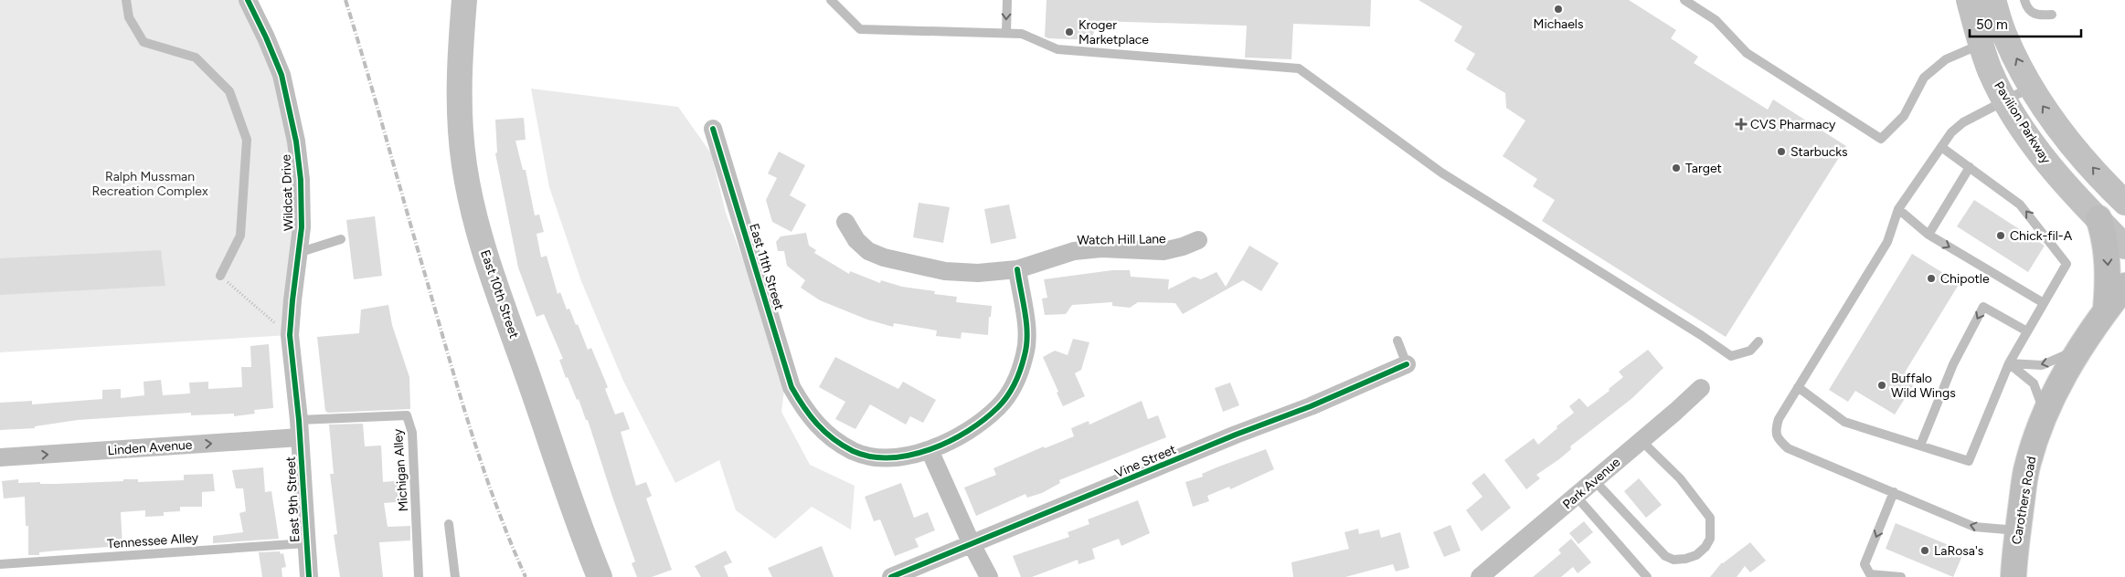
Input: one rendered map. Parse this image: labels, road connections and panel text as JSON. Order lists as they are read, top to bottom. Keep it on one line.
{"streets":{"main road":["Pavilion Parkway","East 10th Street","Carothers Road"],"street":["Wildcat Drive","Watch Hill Lane","East 11th Street","Linden Avenue","Vine Street","Park Avenue","East 9th Street"],"lane":["Michigan Alley","Tennessee Alley"]},"crossings":[["Wildcat Drive","Linden Avenue"],["Wildcat Drive","Michigan Alley"],["Wildcat Drive","East 9th Street"],["Watch Hill Lane","East 11th Street"],["Linden Avenue","Michigan Alley"],["Linden Avenue","East 9th Street"],["Michigan Alley","East 9th Street"],["East 9th Street","Tennessee Alley"]],"one_way":["Linden Avenue"],"parks":["Ralph Mussman Recreation Complex"],"places":{"other":["Michaels","Kroger Marketplace","Starbucks","Target","Chick-fil-A","Chipotle","Buffalo Wild Wings","LaRosa's"],"health":["CVS Pharmacy"]},"scale_bar":"50 m"}
